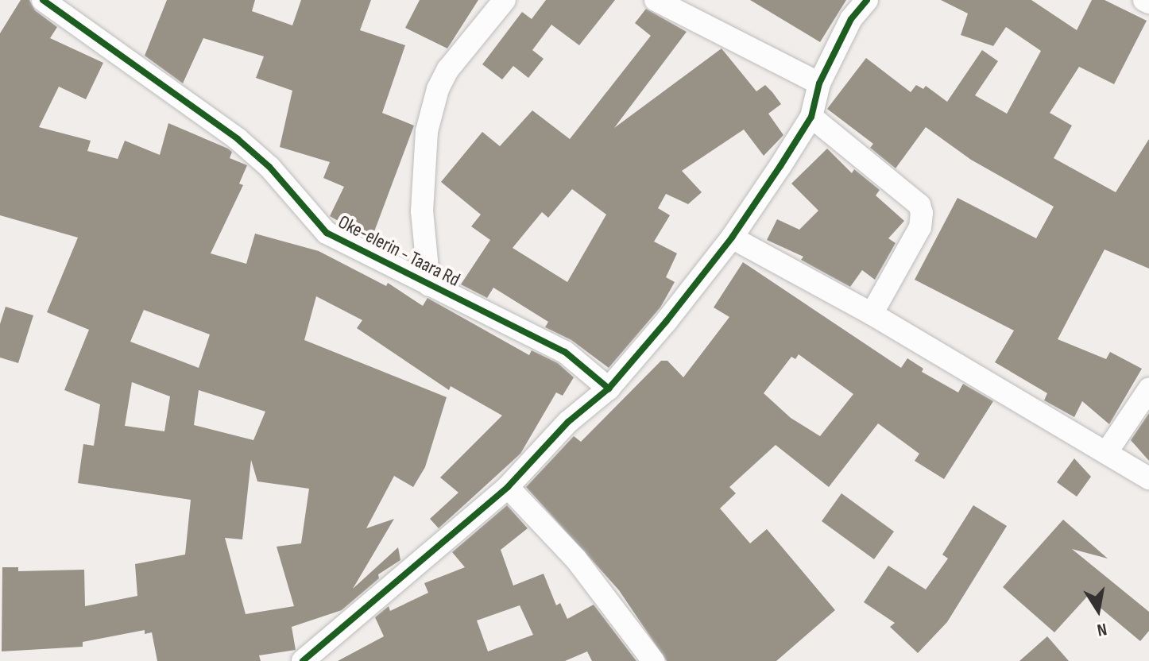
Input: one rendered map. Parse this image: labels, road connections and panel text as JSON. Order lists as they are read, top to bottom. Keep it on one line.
{"streets":{"street":["Oke-elerin - Taara Rd"]},"north":"bottom"}
